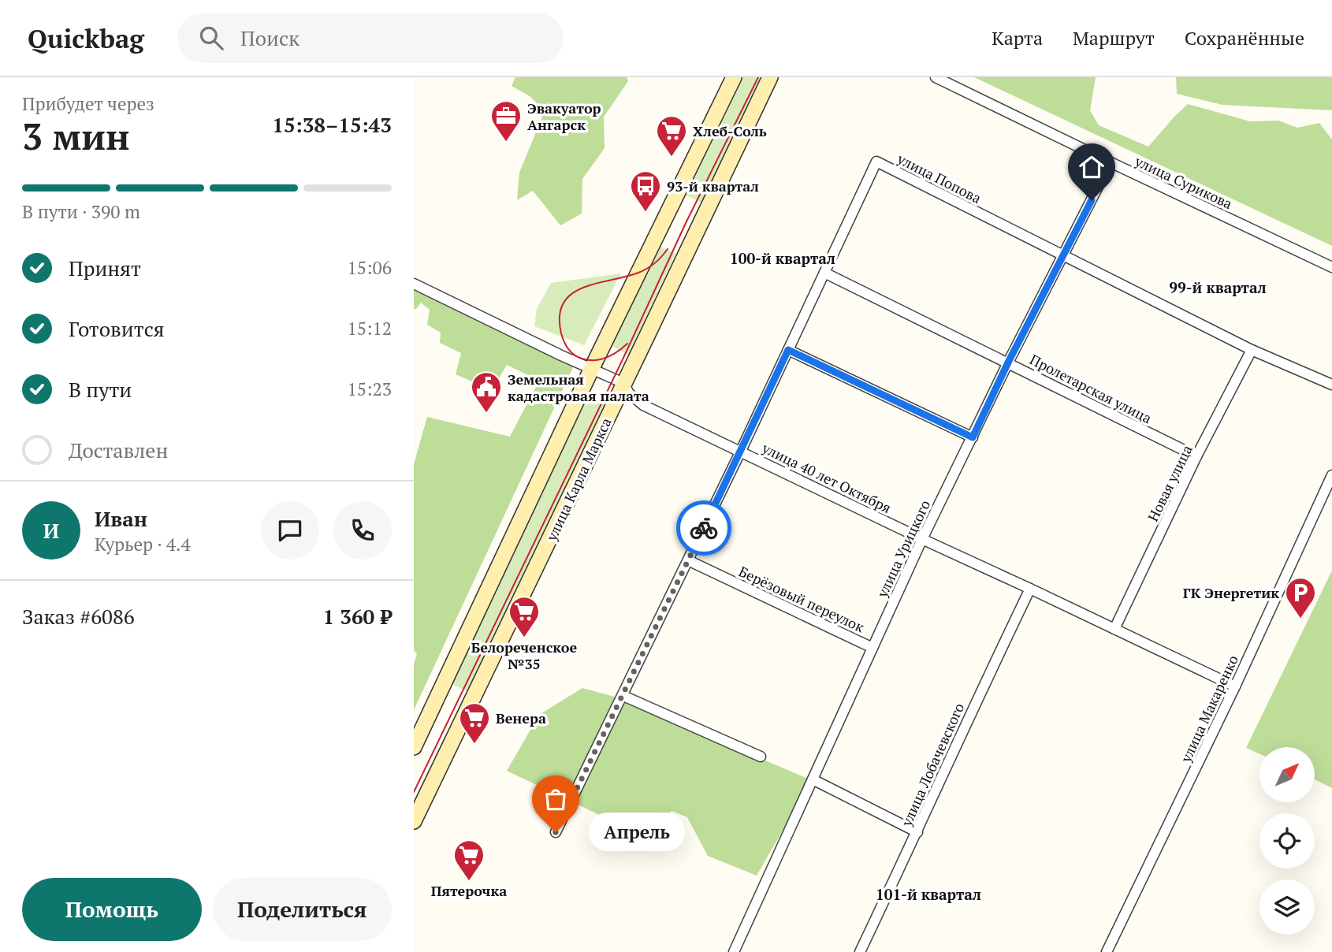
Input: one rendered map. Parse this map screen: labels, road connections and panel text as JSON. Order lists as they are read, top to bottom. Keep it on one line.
{"streets":{"street":["улица Попова","улица Сурикова","Пролетарская улица","улица 40 лет Октября","улица Карла Маркса","Новая улица","улица Урицкого","Берёзовый переулок","улица Макаренко","улица Лобачевского"]},"crossings":[["улица Попова","Пролетарская улица"],["улица Попова","улица 40 лет Октября"],["улица Попова","Новая улица"],["улица Попова","улица Урицкого"],["улица Попова","Берёзовый переулок"],["улица Сурикова","улица Урицкого"],["Пролетарская улица","Новая улица"],["Пролетарская улица","улица Урицкого"],["улица 40 лет Октября","улица Карла Маркса"],["улица 40 лет Октября","Новая улица"],["улица 40 лет Октября","улица Урицкого"],["улица 40 лет Октября","улица Макаренко"],["улица 40 лет Октября","улица Лобачевского"],["улица Урицкого","Берёзовый переулок"]],"districts":["100-й квартал","99-й квартал","101-й квартал"],"places":{"office":["Эвакуатор Ангарск"],"supermarket":["Хлеб-Соль","Белореченское №35","Венера","Пятерочка"],"bus stop":["93-й квартал"],"public building":["Земельная кадастровая палата"],"parking":["ГК Энергетик"],"other":["Апрель"]},"north":"top right","page":{"header":"Quickbag","search":"Поиск","nav":["Карта","Маршрут","Сохранённые"],"heading":["3 мин","Прибудет через","15:38–15:43"],"panel":["Иван","Курьер · 4.4","Заказ #6086","1 360 ₽"],"bar":"В пути · 390 m","list":[["Принят","15:06"],["Готовится","15:12"],["В пути","15:23"],"Доставлен"],"round":"И","bubble":"Апрель","buttons":["Помощь","Поделиться"]}}
